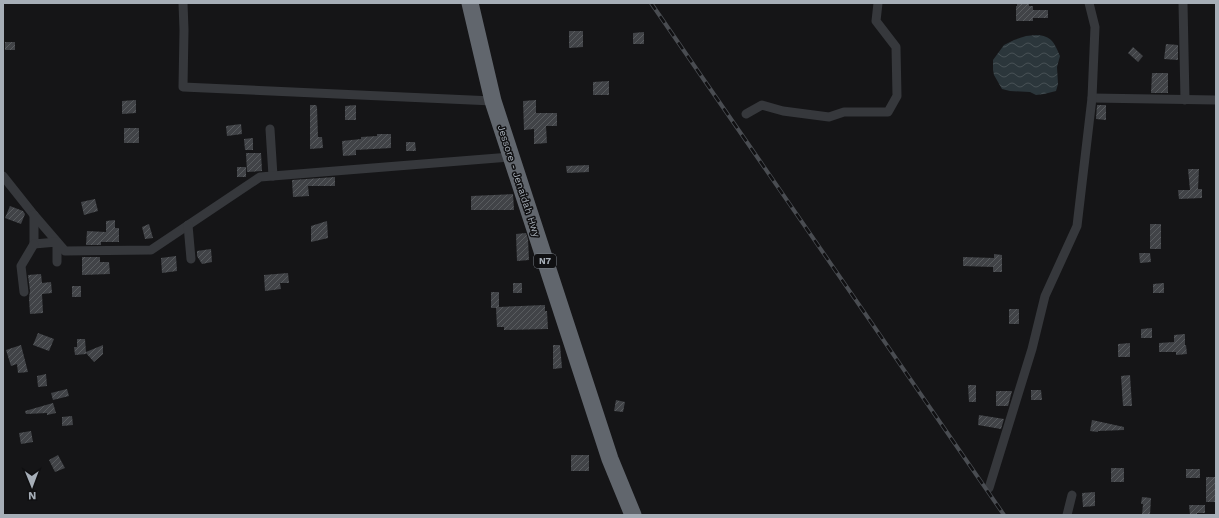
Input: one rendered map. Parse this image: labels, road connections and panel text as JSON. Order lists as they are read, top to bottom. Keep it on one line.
{"streets":{"highway":["Jessore - Jenaidah Hwy","N7"]},"north":"bottom"}
